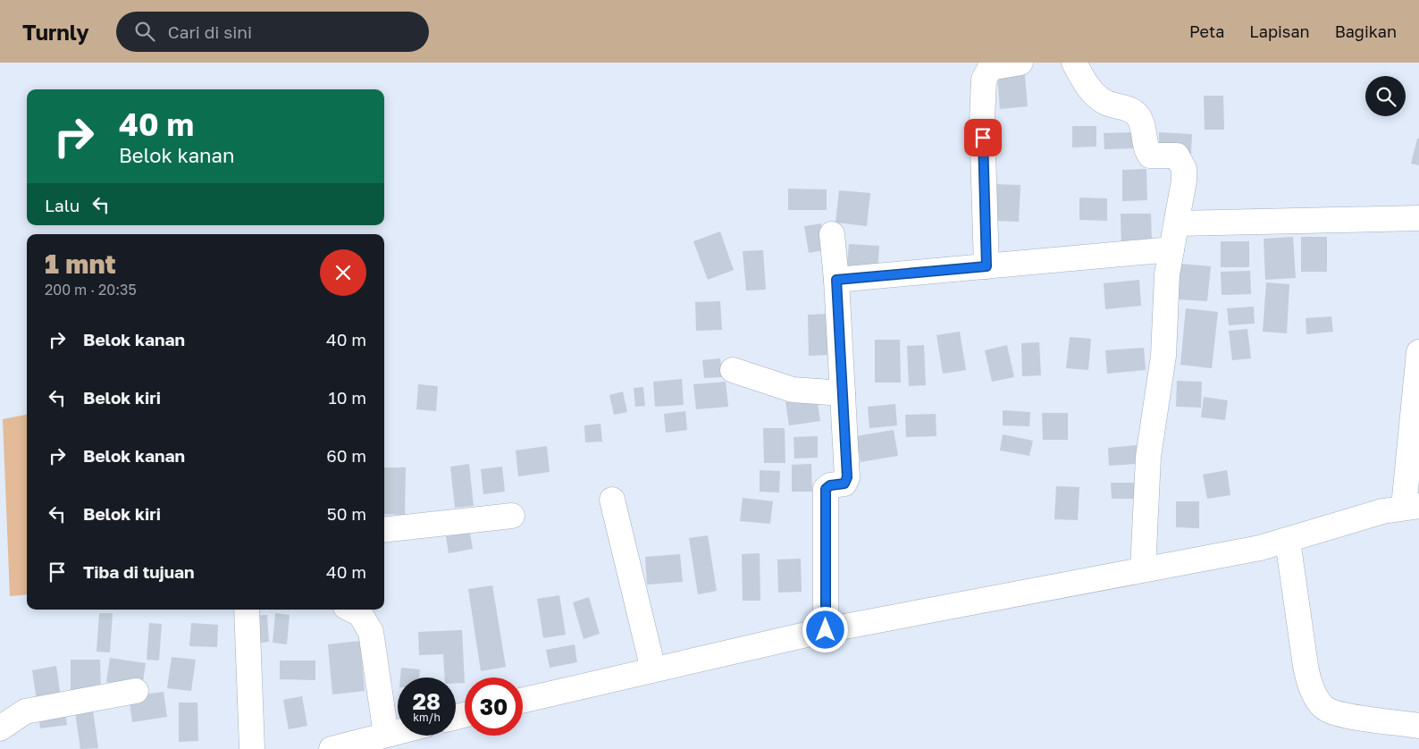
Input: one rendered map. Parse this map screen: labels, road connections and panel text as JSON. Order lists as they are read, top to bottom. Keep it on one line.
{"page":{"header":"Turnly","search":"Cari di sini","nav":["Peta","Lapisan","Bagikan"],"turn":["40 m","Belok kanan"],"then":"Lalu","heading":["1 mnt","200 m · 20:35"],"list":[{"name":"Belok kanan","value":"40 m"},{"name":"Belok kiri","value":"10 m"},{"name":"Belok kanan","value":"60 m"},{"name":"Belok kiri","value":"50 m"},{"name":"Tiba di tujuan","value":"40 m"}],"speed":"28 km/h","limit":"30"}}
